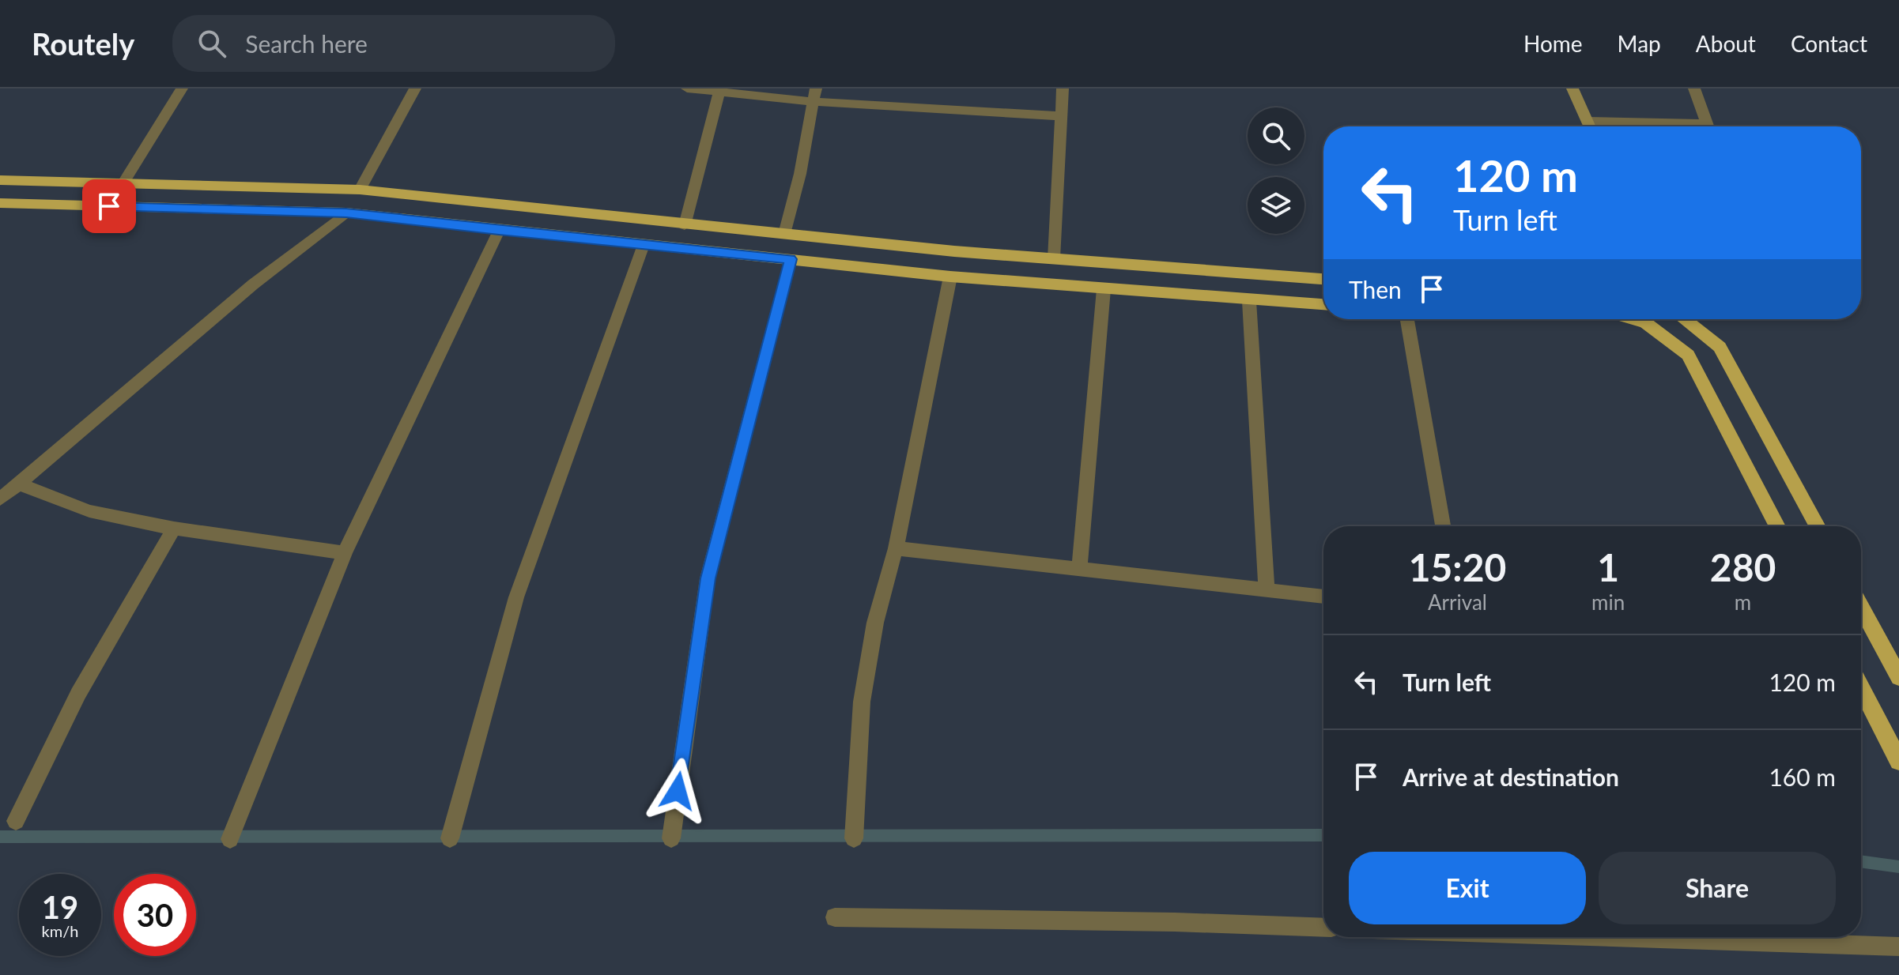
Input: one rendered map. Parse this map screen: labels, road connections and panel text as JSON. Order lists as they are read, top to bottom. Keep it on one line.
{"page":{"header":"Routely","search":"Search here","nav":["Home","Map","About","Contact"],"turn":["120 m","Turn left"],"then":"Then","eta":["15:20","Arrival","1","min","280","m"],"list":[{"name":"Turn left","value":"120 m"},{"name":"Arrive at destination","value":"160 m"}],"buttons":["Exit","Share"],"speed":"19 km/h","limit":"30"}}
